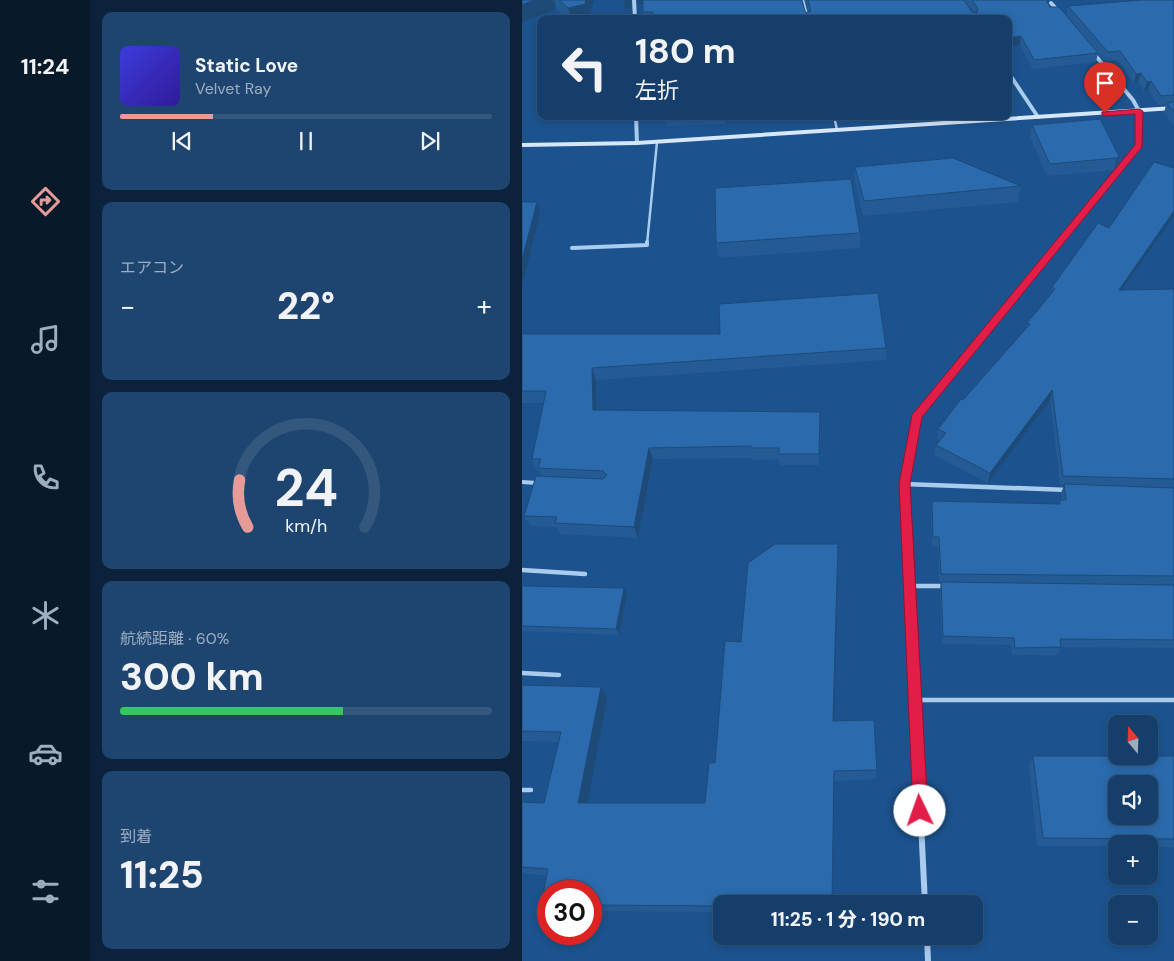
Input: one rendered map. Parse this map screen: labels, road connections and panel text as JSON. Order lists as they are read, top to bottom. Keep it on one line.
{"north":"top","page":{"tabs":"11:24","turn":["180 m","左折"],"song":["Static Love","Velvet Ray"],"tile":["エアコン",["航続距離 · 60%","300 km"],["到着","11:25"]],"heat":["−","22°","+"],"map_buttons":["+","−"],"limit":"30","trip":"11:25 · 1 分 · 190 m","gauge":["24","km/h"]}}
